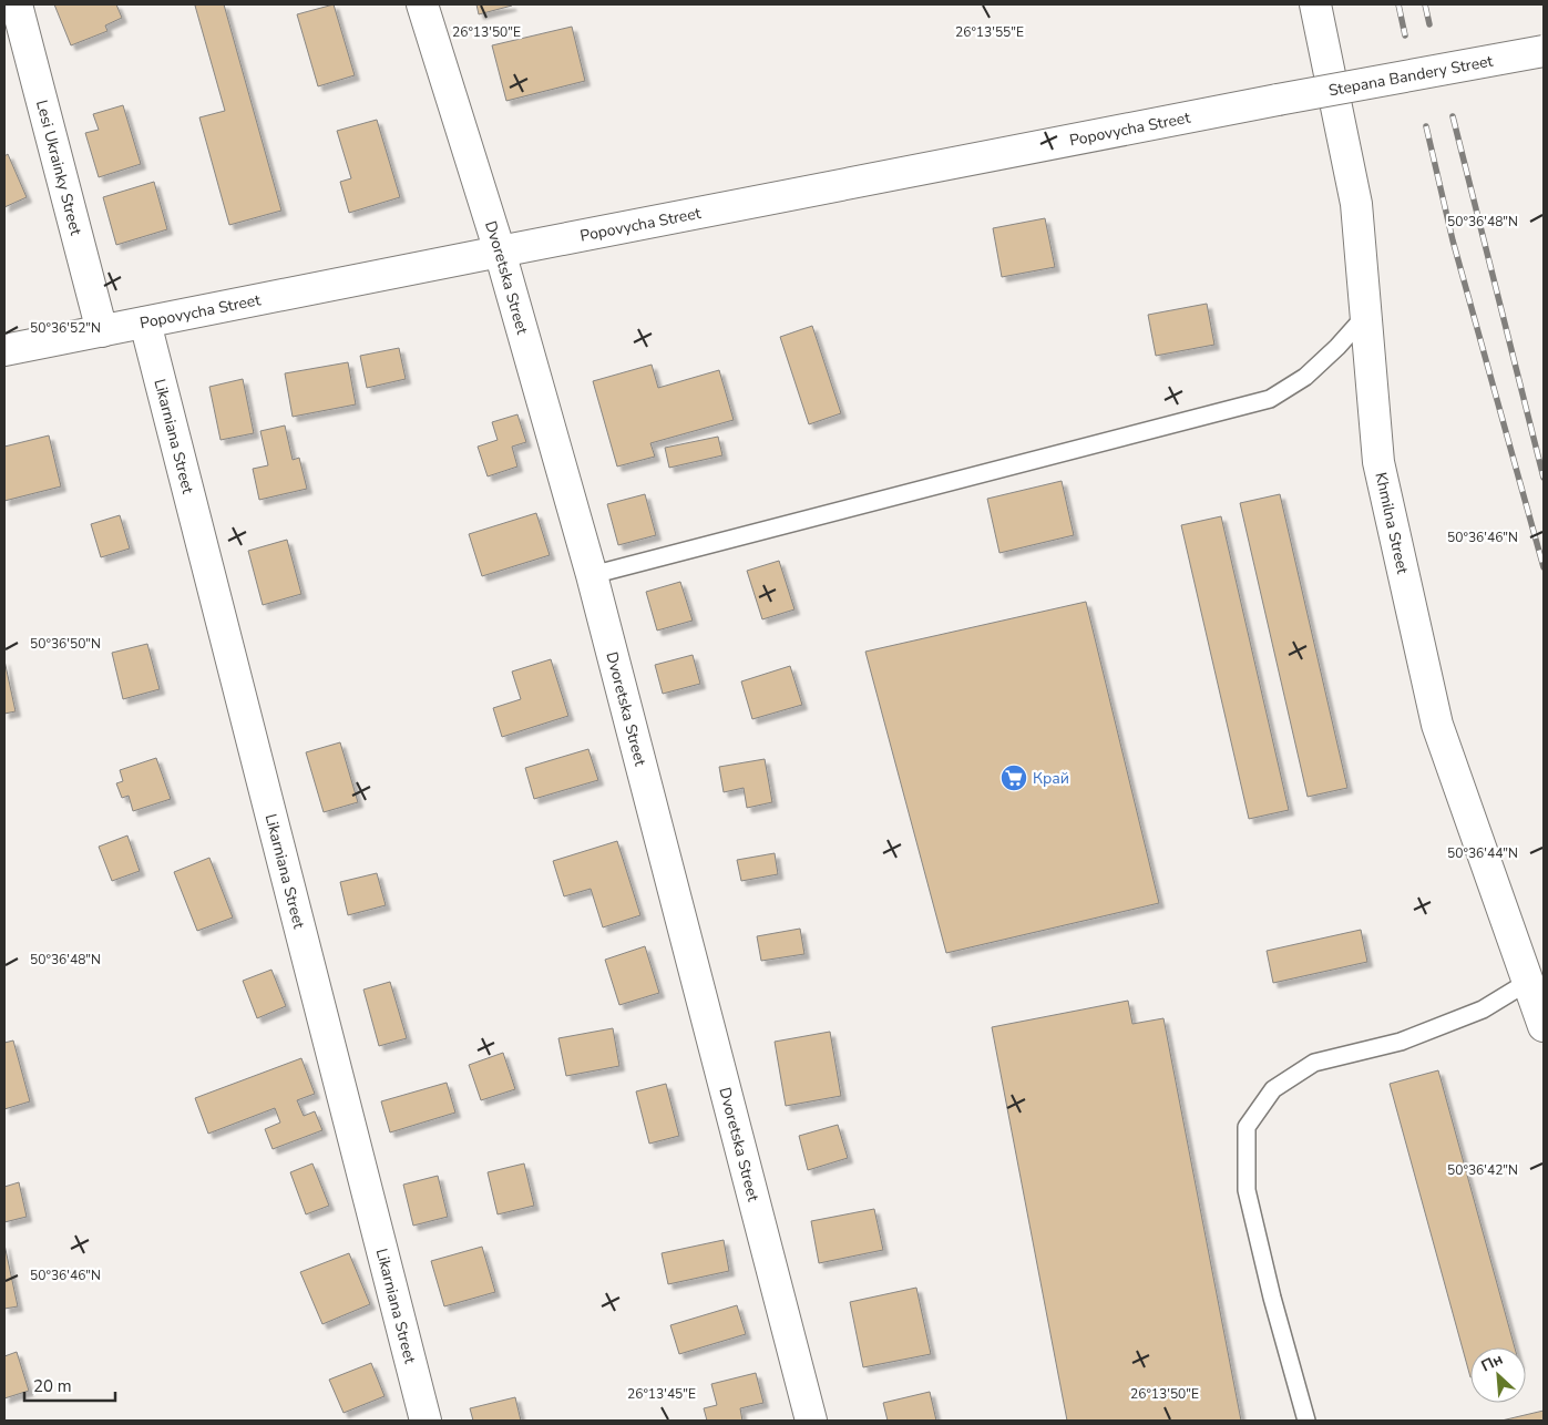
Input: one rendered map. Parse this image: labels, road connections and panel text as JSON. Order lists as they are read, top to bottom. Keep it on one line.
{"streets":{"street":["Stepana Bandery Street","Popovycha Street","Lesi Ukrainky Street","Dvoretska Street","Likarniana Street","Khmilna Street"]},"crossings":[["Stepana Bandery Street","Popovycha Street"],["Popovycha Street","Lesi Ukrainky Street"],["Popovycha Street","Dvoretska Street"],["Popovycha Street","Likarniana Street"]],"places":{"supermarket":["Край"]},"scale_bar":"20 m","north":"top left","coordinates":["26°13'50\"E","26°13'55\"E","50°36'48\"N","50°36'52\"N","50°36'46\"N","50°36'50\"N","50°36'44\"N","50°36'42\"N","26°13'45\"E"]}
